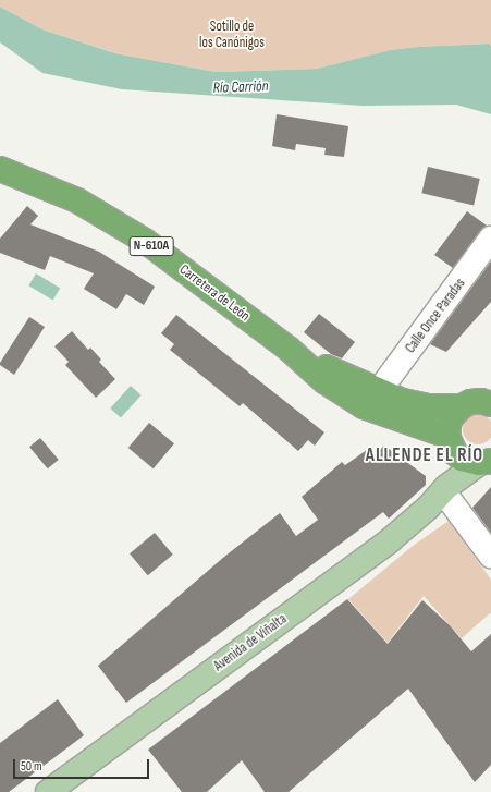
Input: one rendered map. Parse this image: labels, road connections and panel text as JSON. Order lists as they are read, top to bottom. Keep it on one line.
{"streets":{"highway":["N-610A","Carretera de León"],"main road":["Avenida de Viñalta"],"street":["Calle Once Paradas"]},"crossings":[["N-610A","Carretera de León"],["N-610A","Avenida de Viñalta"],["Carretera de León","Calle Once Paradas"]],"districts":["ALLENDE EL RÍO"],"water":["Río Carrión"],"parks":["Sotillo de los Canónigos"],"scale_bar":"50 m"}
